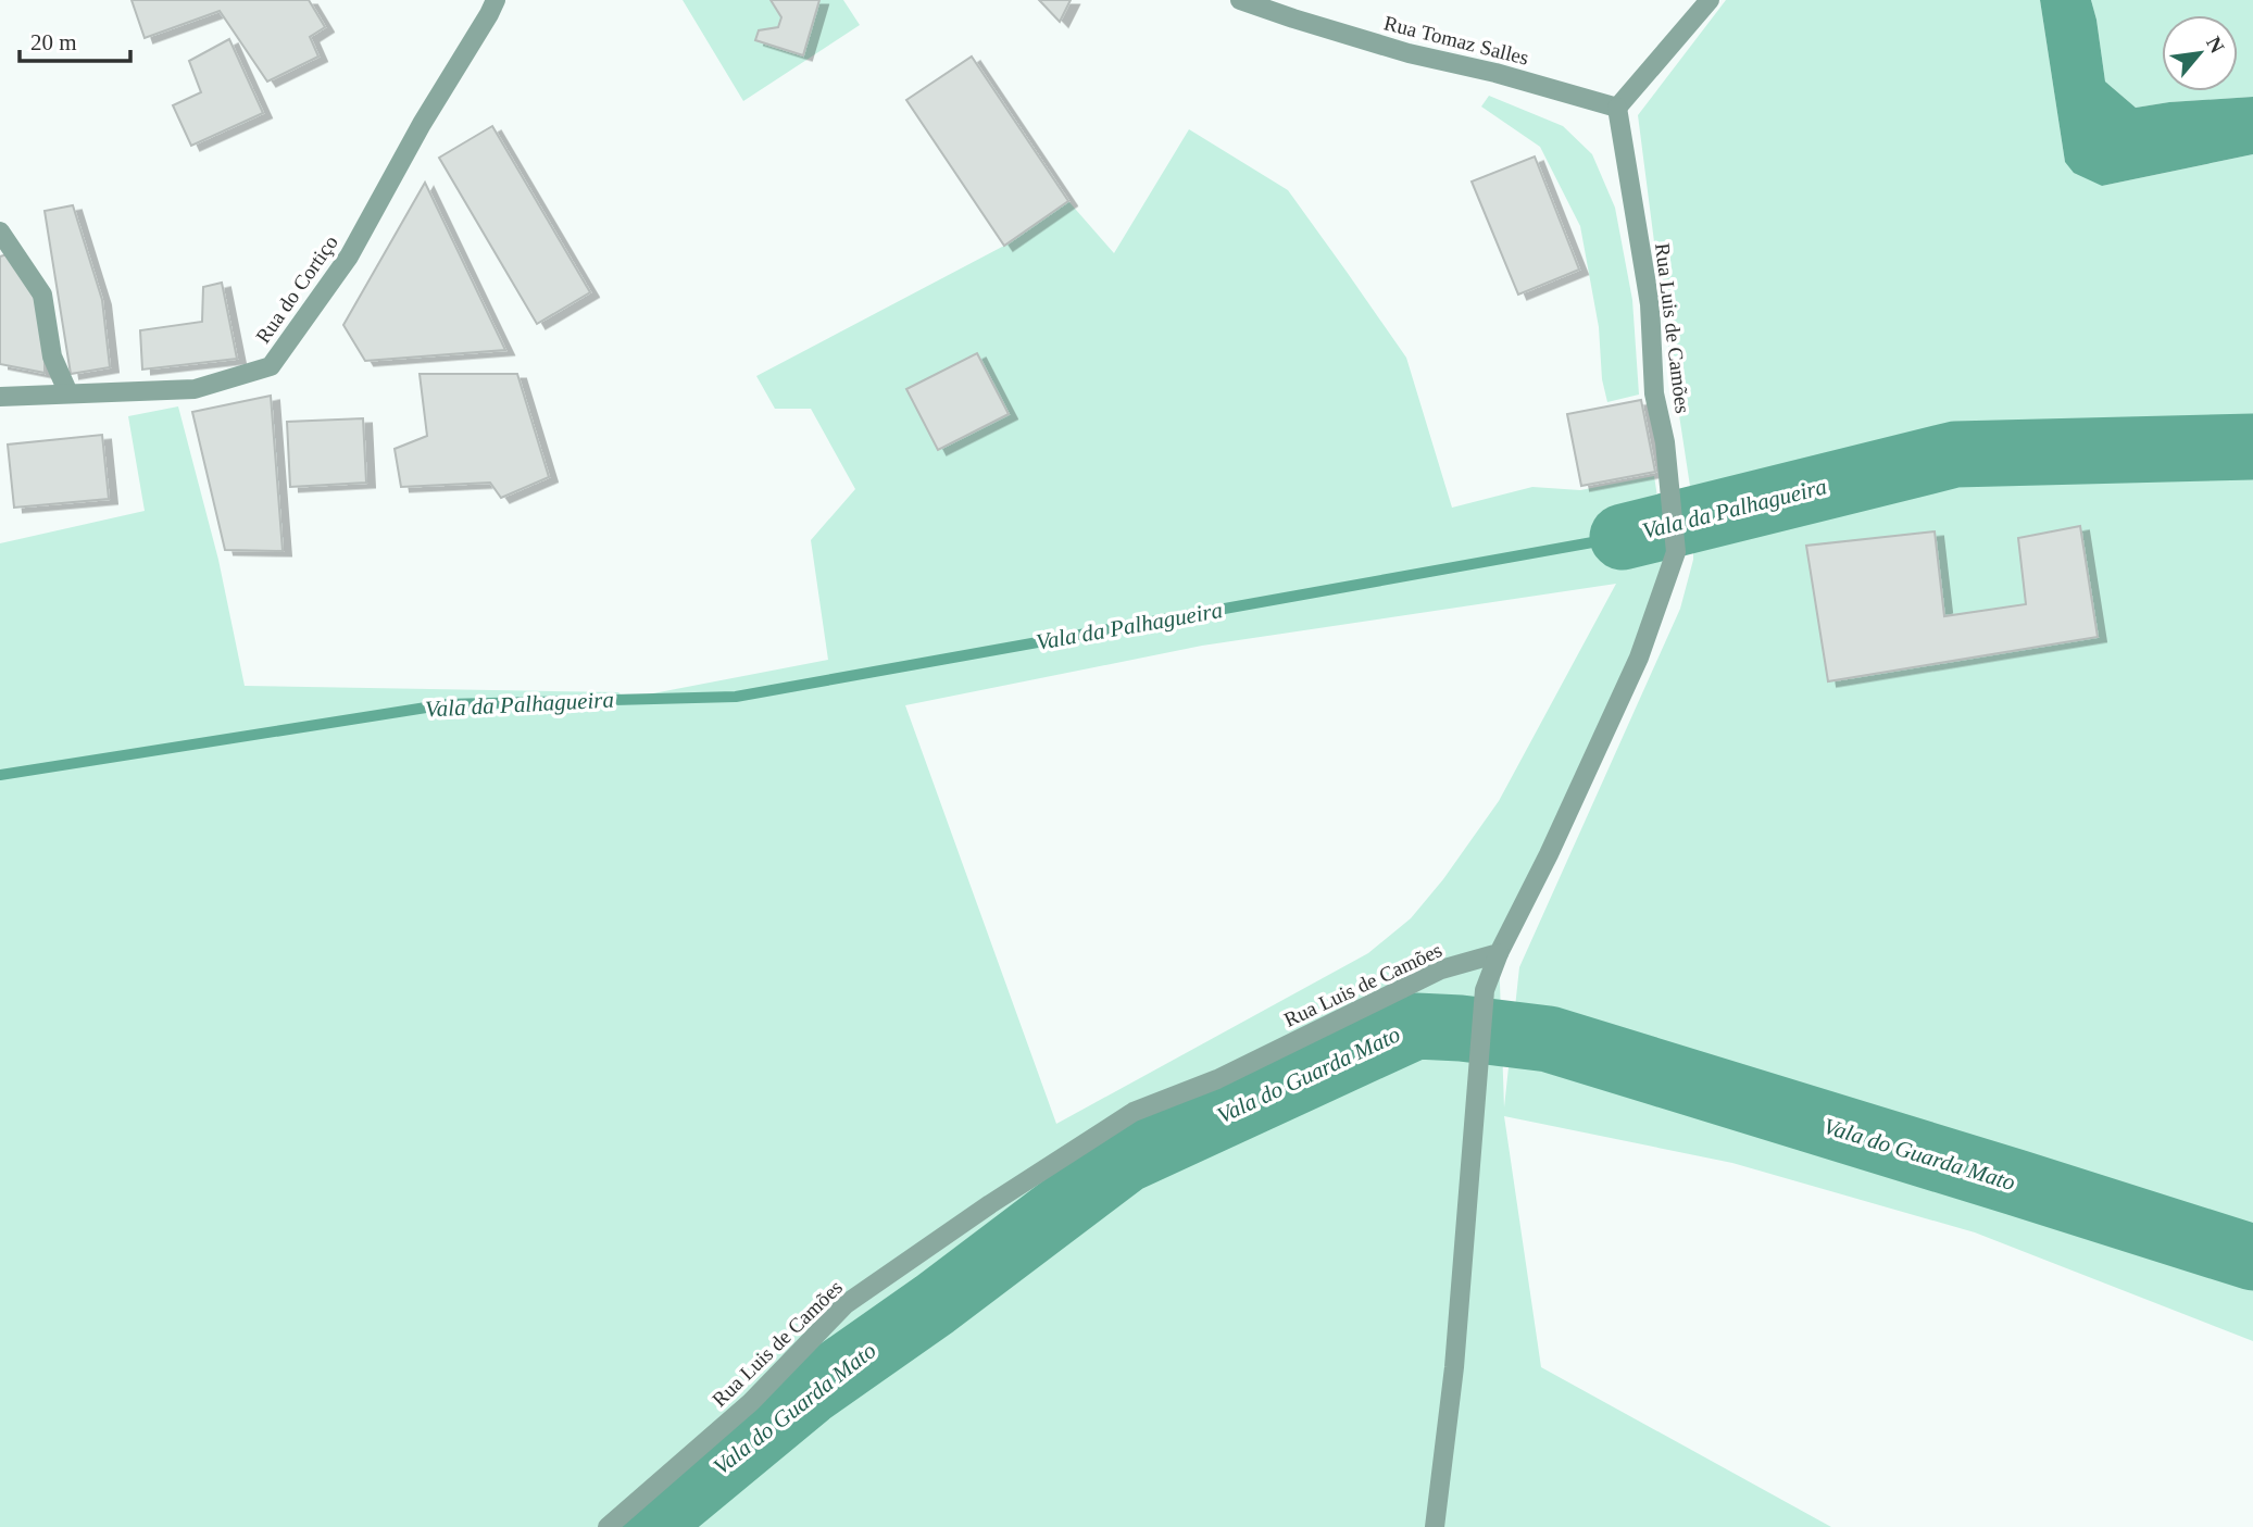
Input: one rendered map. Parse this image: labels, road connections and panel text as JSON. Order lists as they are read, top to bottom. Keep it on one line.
{"streets":{"street":["Rua Tomaz Salles","Rua do Cortiço","Rua Luis de Camões"]},"crossings":[["Rua Tomaz Salles","Rua Luis de Camões"]],"water":["Vala da Palhagueira","Vala do Guarda Mato"],"scale_bar":"20 m","north":"top right"}
